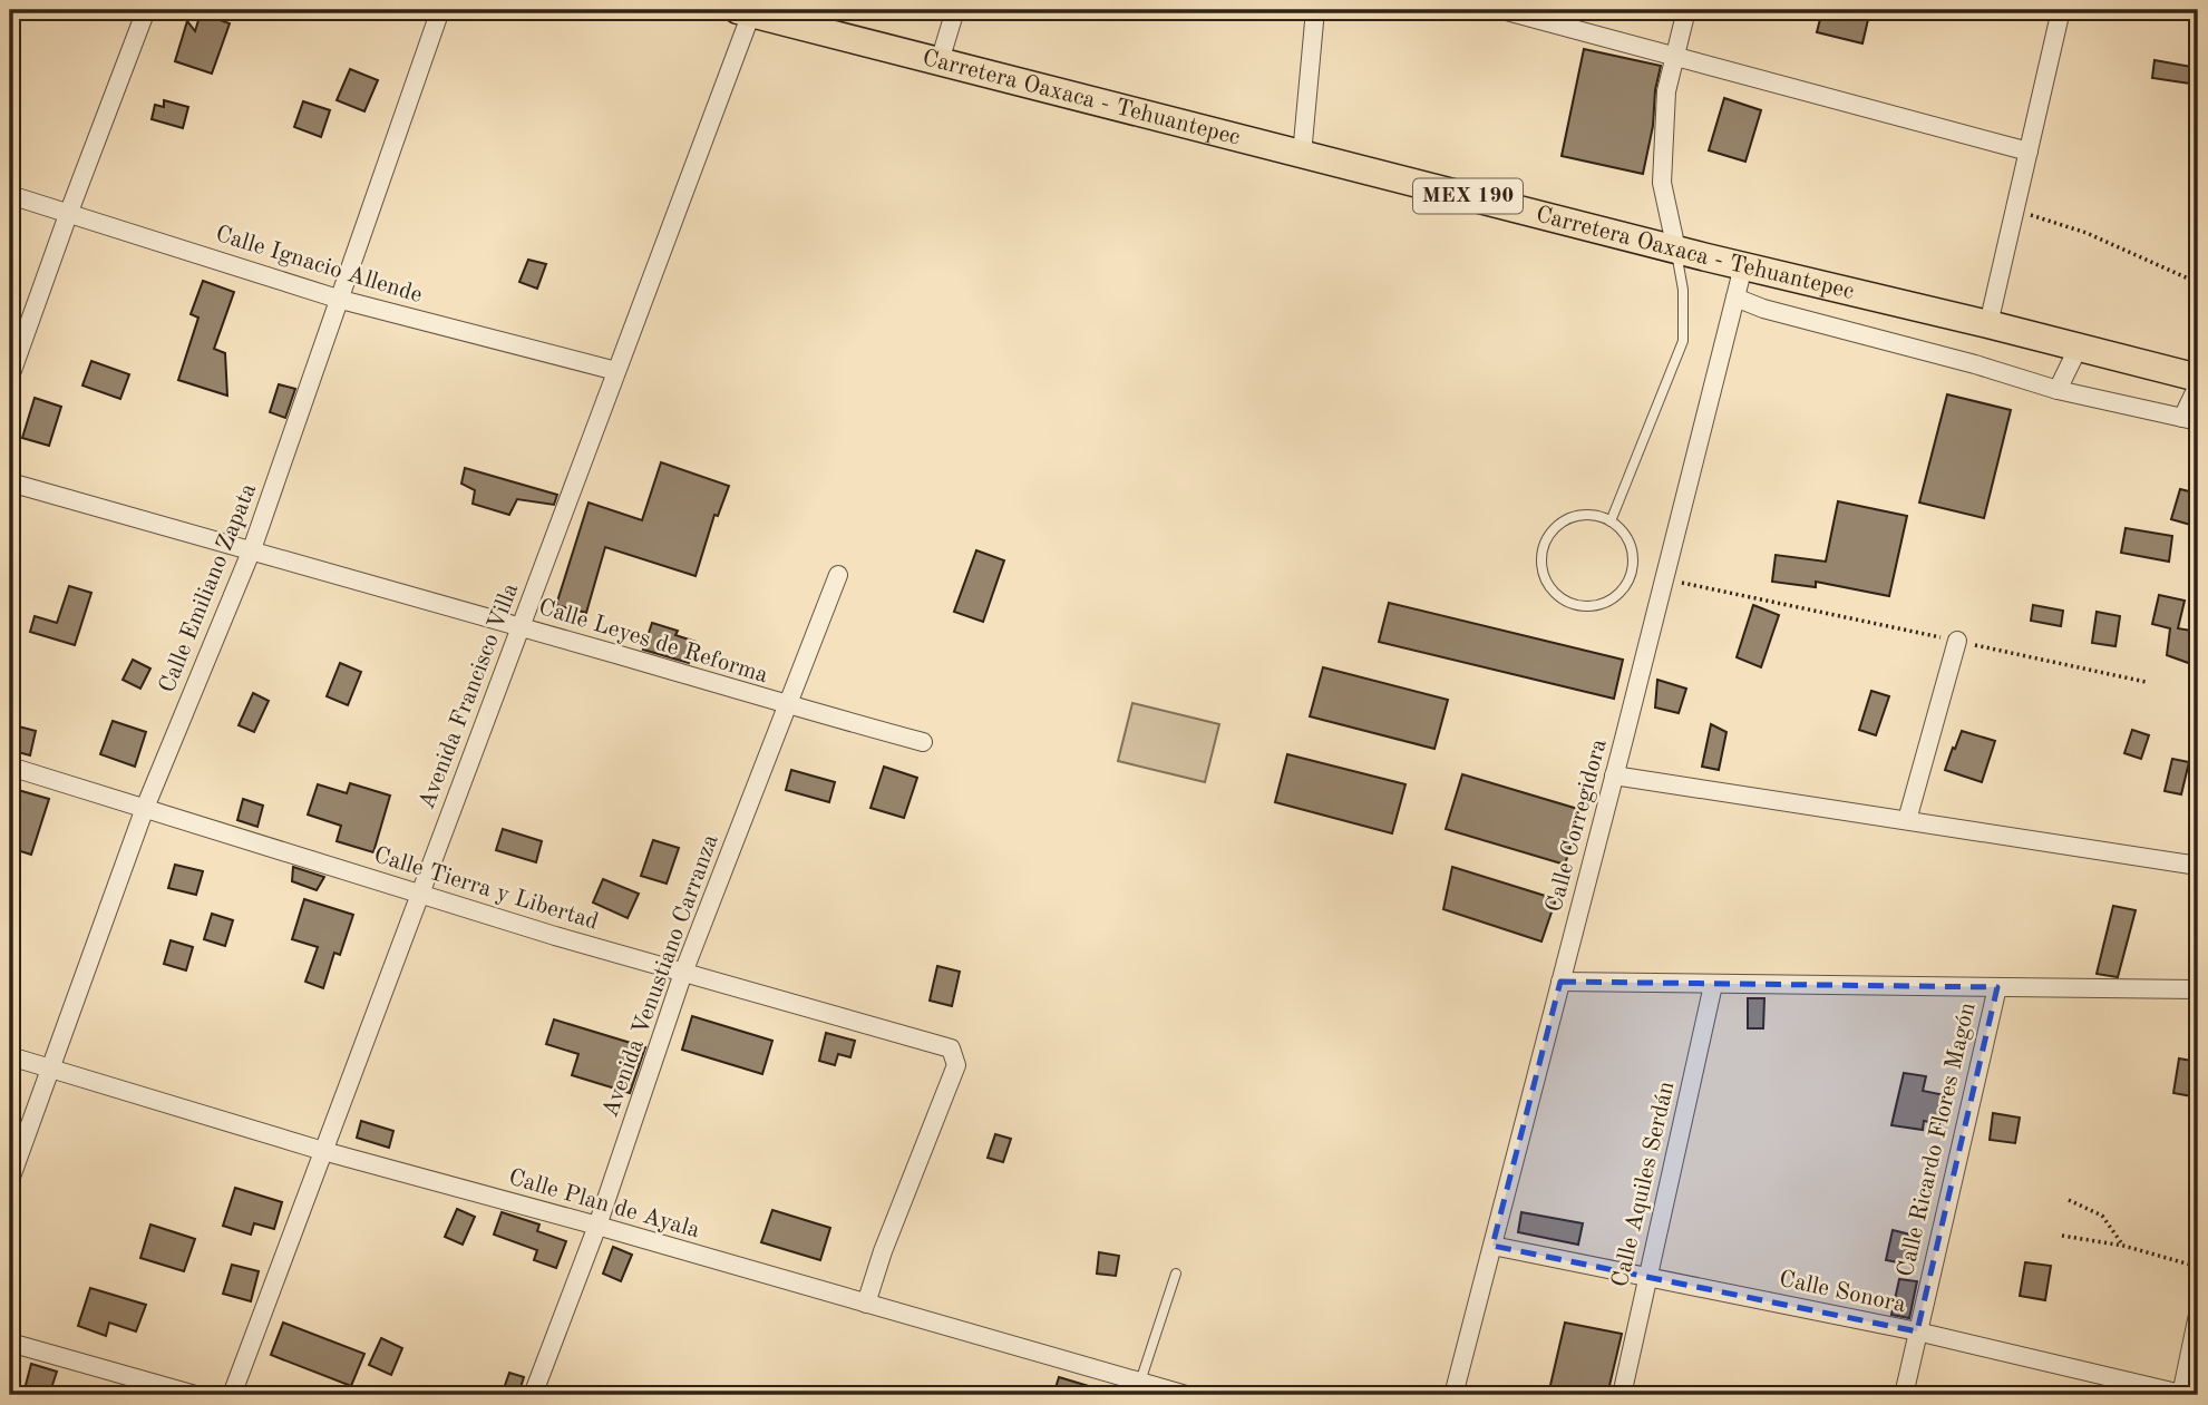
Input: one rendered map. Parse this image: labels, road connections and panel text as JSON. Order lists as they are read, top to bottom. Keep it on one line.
{"streets":{"main road":["Carretera Oaxaca - Tehuantepec","MEX 190"],"street":["Calle Ignacio Allende","Calle Emiliano Zapata","Calle Leyes de Reforma","Avenida Francisco Villa","Calle Corregidora","Calle Tierra y Libertad","Avenida Venustiano Carranza","Calle Ricardo Flores Magón","Calle Aquiles Serdán","Calle Plan de Ayala","Calle Sonora"]},"crossings":[["Carretera Oaxaca - Tehuantepec","Avenida Francisco Villa"],["Carretera Oaxaca - Tehuantepec","Calle Corregidora"],["Calle Ignacio Allende","Calle Emiliano Zapata"],["Calle Ignacio Allende","Avenida Francisco Villa"],["Calle Emiliano Zapata","Calle Leyes de Reforma"],["Calle Emiliano Zapata","Calle Tierra y Libertad"],["Calle Emiliano Zapata","Calle Plan de Ayala"],["Calle Leyes de Reforma","Avenida Francisco Villa"],["Calle Leyes de Reforma","Avenida Venustiano Carranza"],["Avenida Francisco Villa","Calle Tierra y Libertad"],["Avenida Francisco Villa","Calle Plan de Ayala"],["Calle Corregidora","Calle Sonora"],["Calle Tierra y Libertad","Avenida Venustiano Carranza"],["Calle Tierra y Libertad","Calle Plan de Ayala"],["Avenida Venustiano Carranza","Calle Plan de Ayala"],["Calle Ricardo Flores Magón","Calle Sonora"],["Calle Aquiles Serdán","Calle Sonora"]]}
